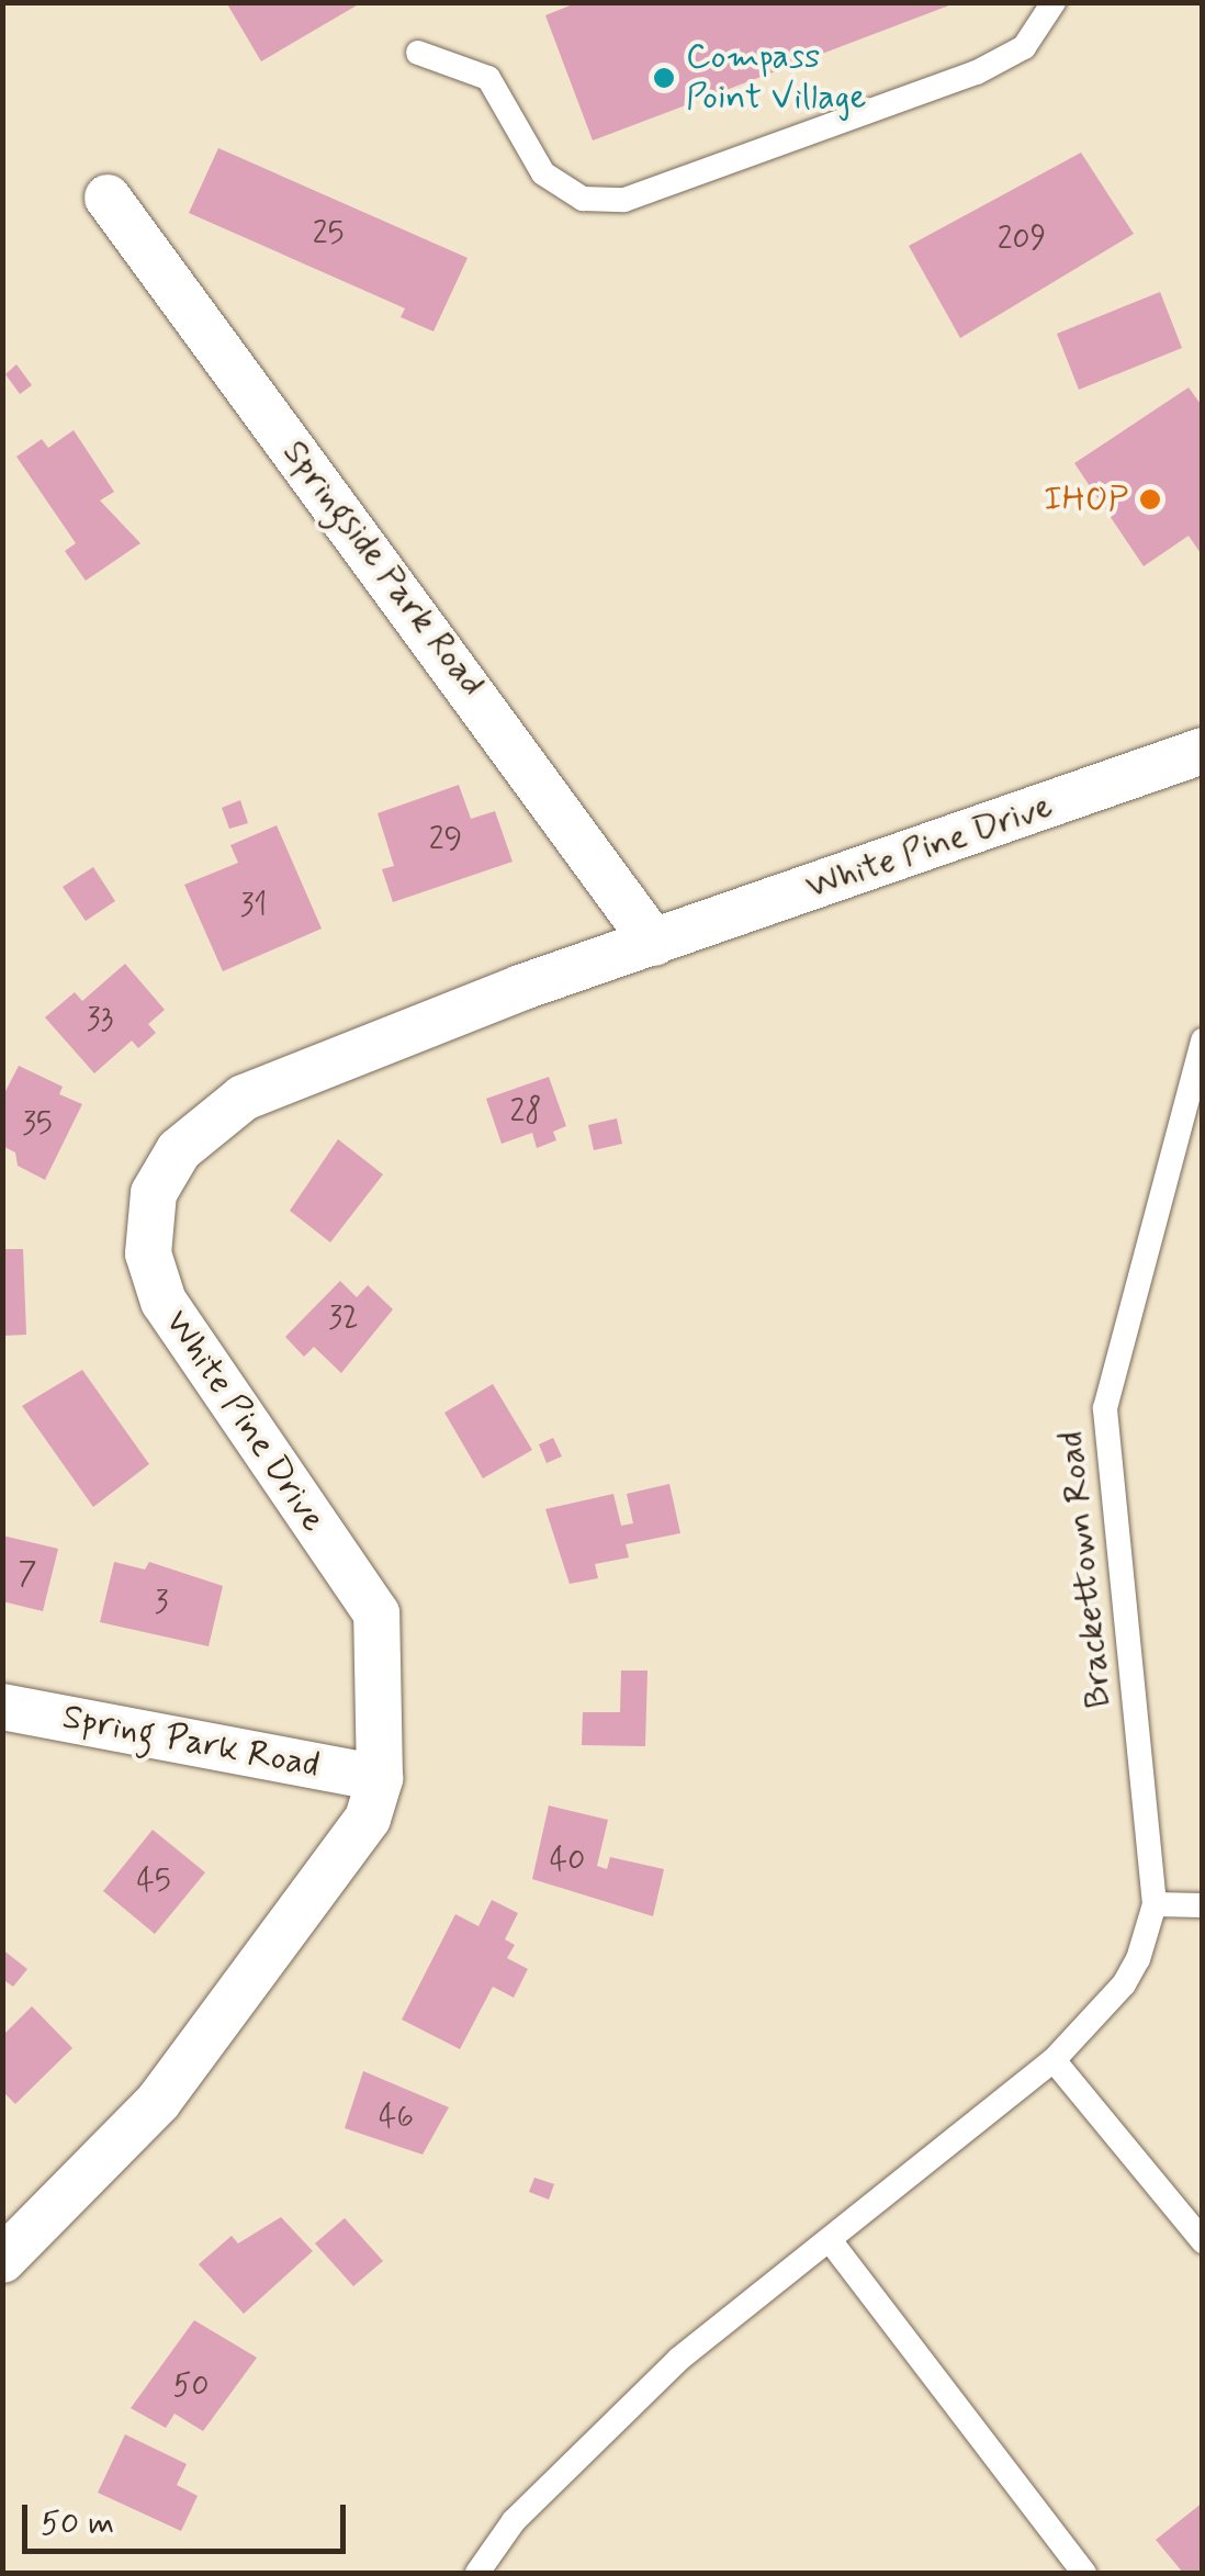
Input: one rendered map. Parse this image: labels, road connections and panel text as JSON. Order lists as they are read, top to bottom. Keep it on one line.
{"streets":{"street":["Springside Park Road","White Pine Drive","Spring Park Road"],"lane":["Brackettown Road"]},"crossings":[["Springside Park Road","White Pine Drive"],["White Pine Drive","Spring Park Road"]],"places":["Compass Point Village","IHOP"],"house_numbers":["25","209","29","31","33","28","35","32","7","3","40","45","46","50"],"scale_bar":"50 m"}
